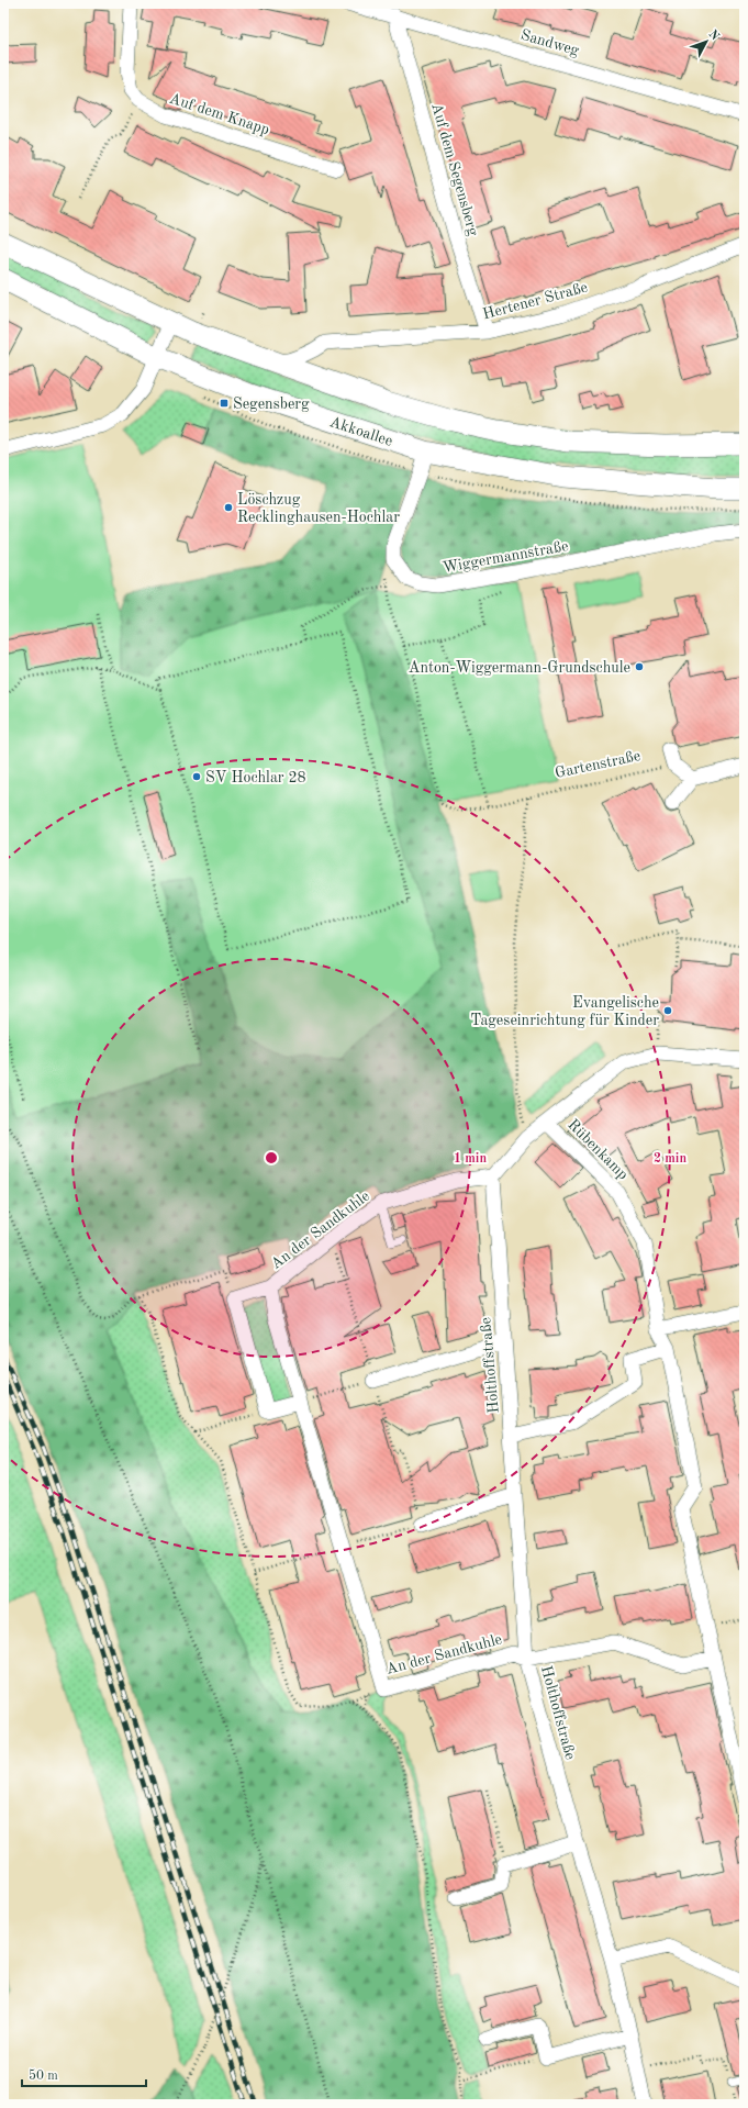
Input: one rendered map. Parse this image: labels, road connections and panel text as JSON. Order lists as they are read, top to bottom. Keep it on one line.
{"streets":{"main road":["Akkoallee"],"street":["Sandweg","Auf dem Knapp","Auf dem Segensberg","Hertener Straße","Wiggermannstraße","Rübenkamp","An der Sandkuhle","Holthoffstraße"],"path":["Gartenstraße"]},"crossings":[["Sandweg","Auf dem Segensberg"],["Auf dem Segensberg","Hertener Straße"],["Rübenkamp","An der Sandkuhle"],["An der Sandkuhle","Holthoffstraße"]],"places":{"transit":["Segensberg"],"other":["Löschzug Recklinghausen-Hochlar","Anton-Wiggermann-Grundschule","SV Hochlar 28","Evangelische Tageseinrichtung für Kinder"]},"scale_bar":"50 m","north":"top right","rings":["1 min","2 min"]}
